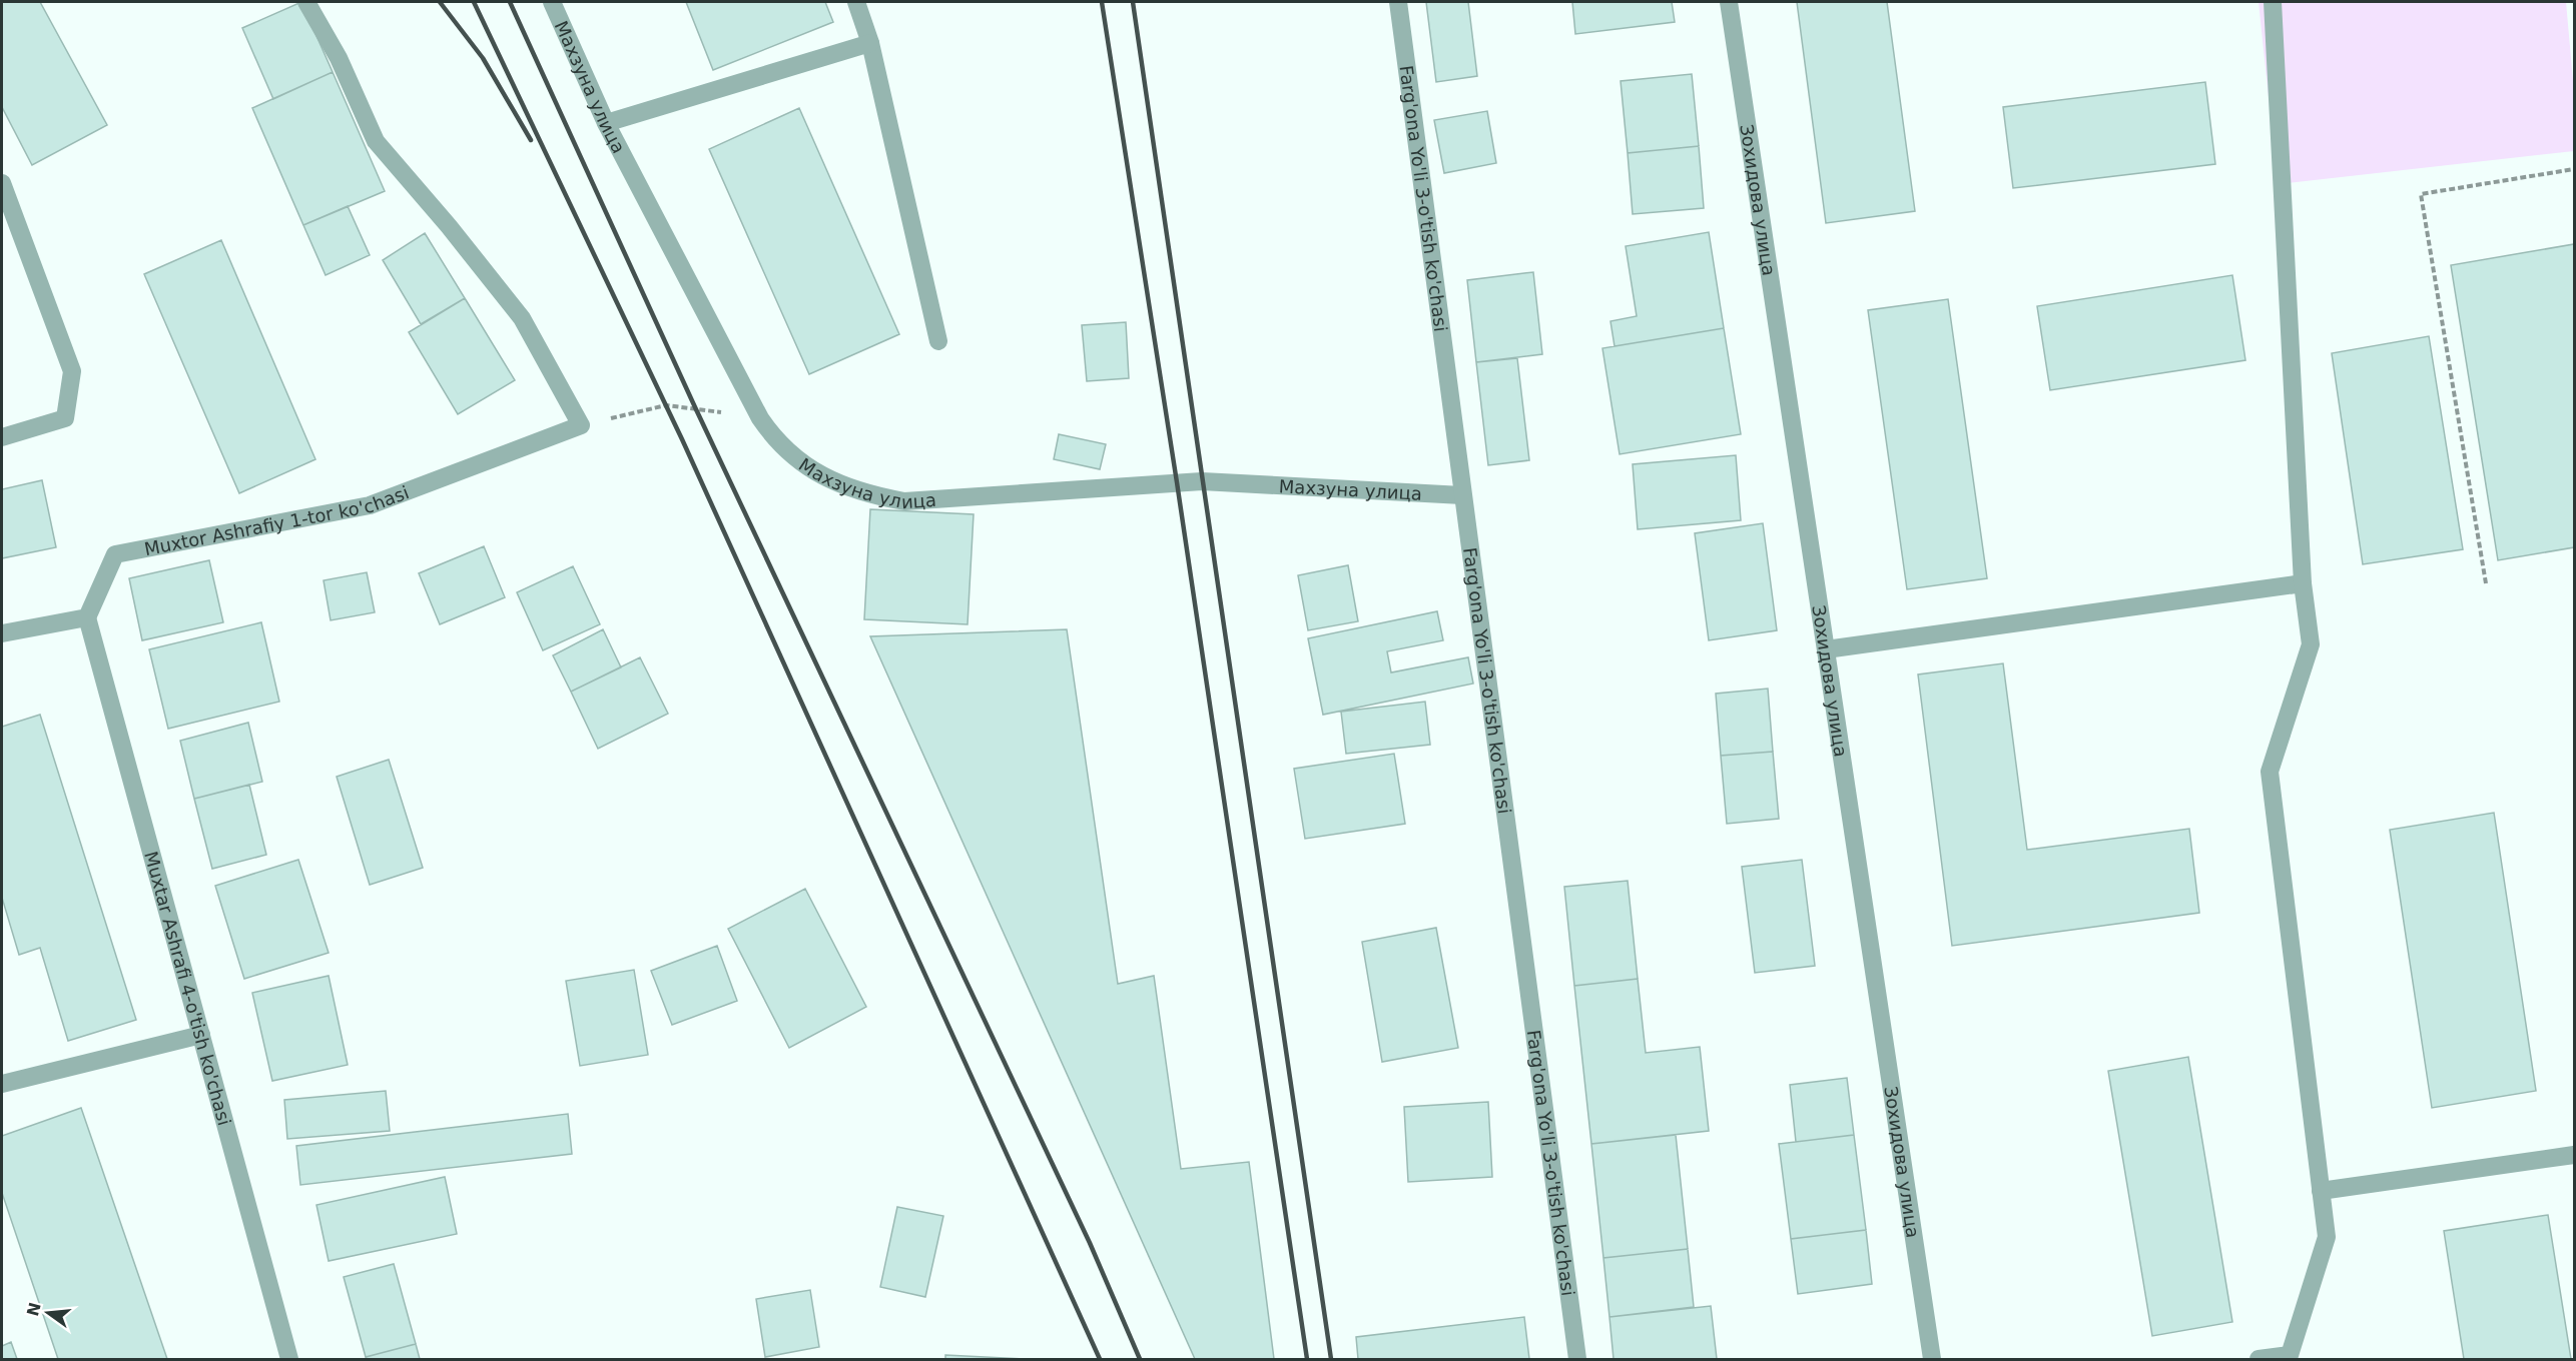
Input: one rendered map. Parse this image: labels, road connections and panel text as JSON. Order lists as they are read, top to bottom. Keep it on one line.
{"streets":{"street":["Махзуна улица","Farg'ona Yo'li 3-o'tish ko'chasi","Зохидова улица","Muxtor Ashrafiy 1-tor ko'chasi","Muxtar Ashrafi 4-o'tish ko'chasi"]},"crossings":[["Махзуна улица","Farg'ona Yo'li 3-o'tish ko'chasi"],["Muxtor Ashrafiy 1-tor ko'chasi","Muxtar Ashrafi 4-o'tish ko'chasi"]],"north":"left"}
